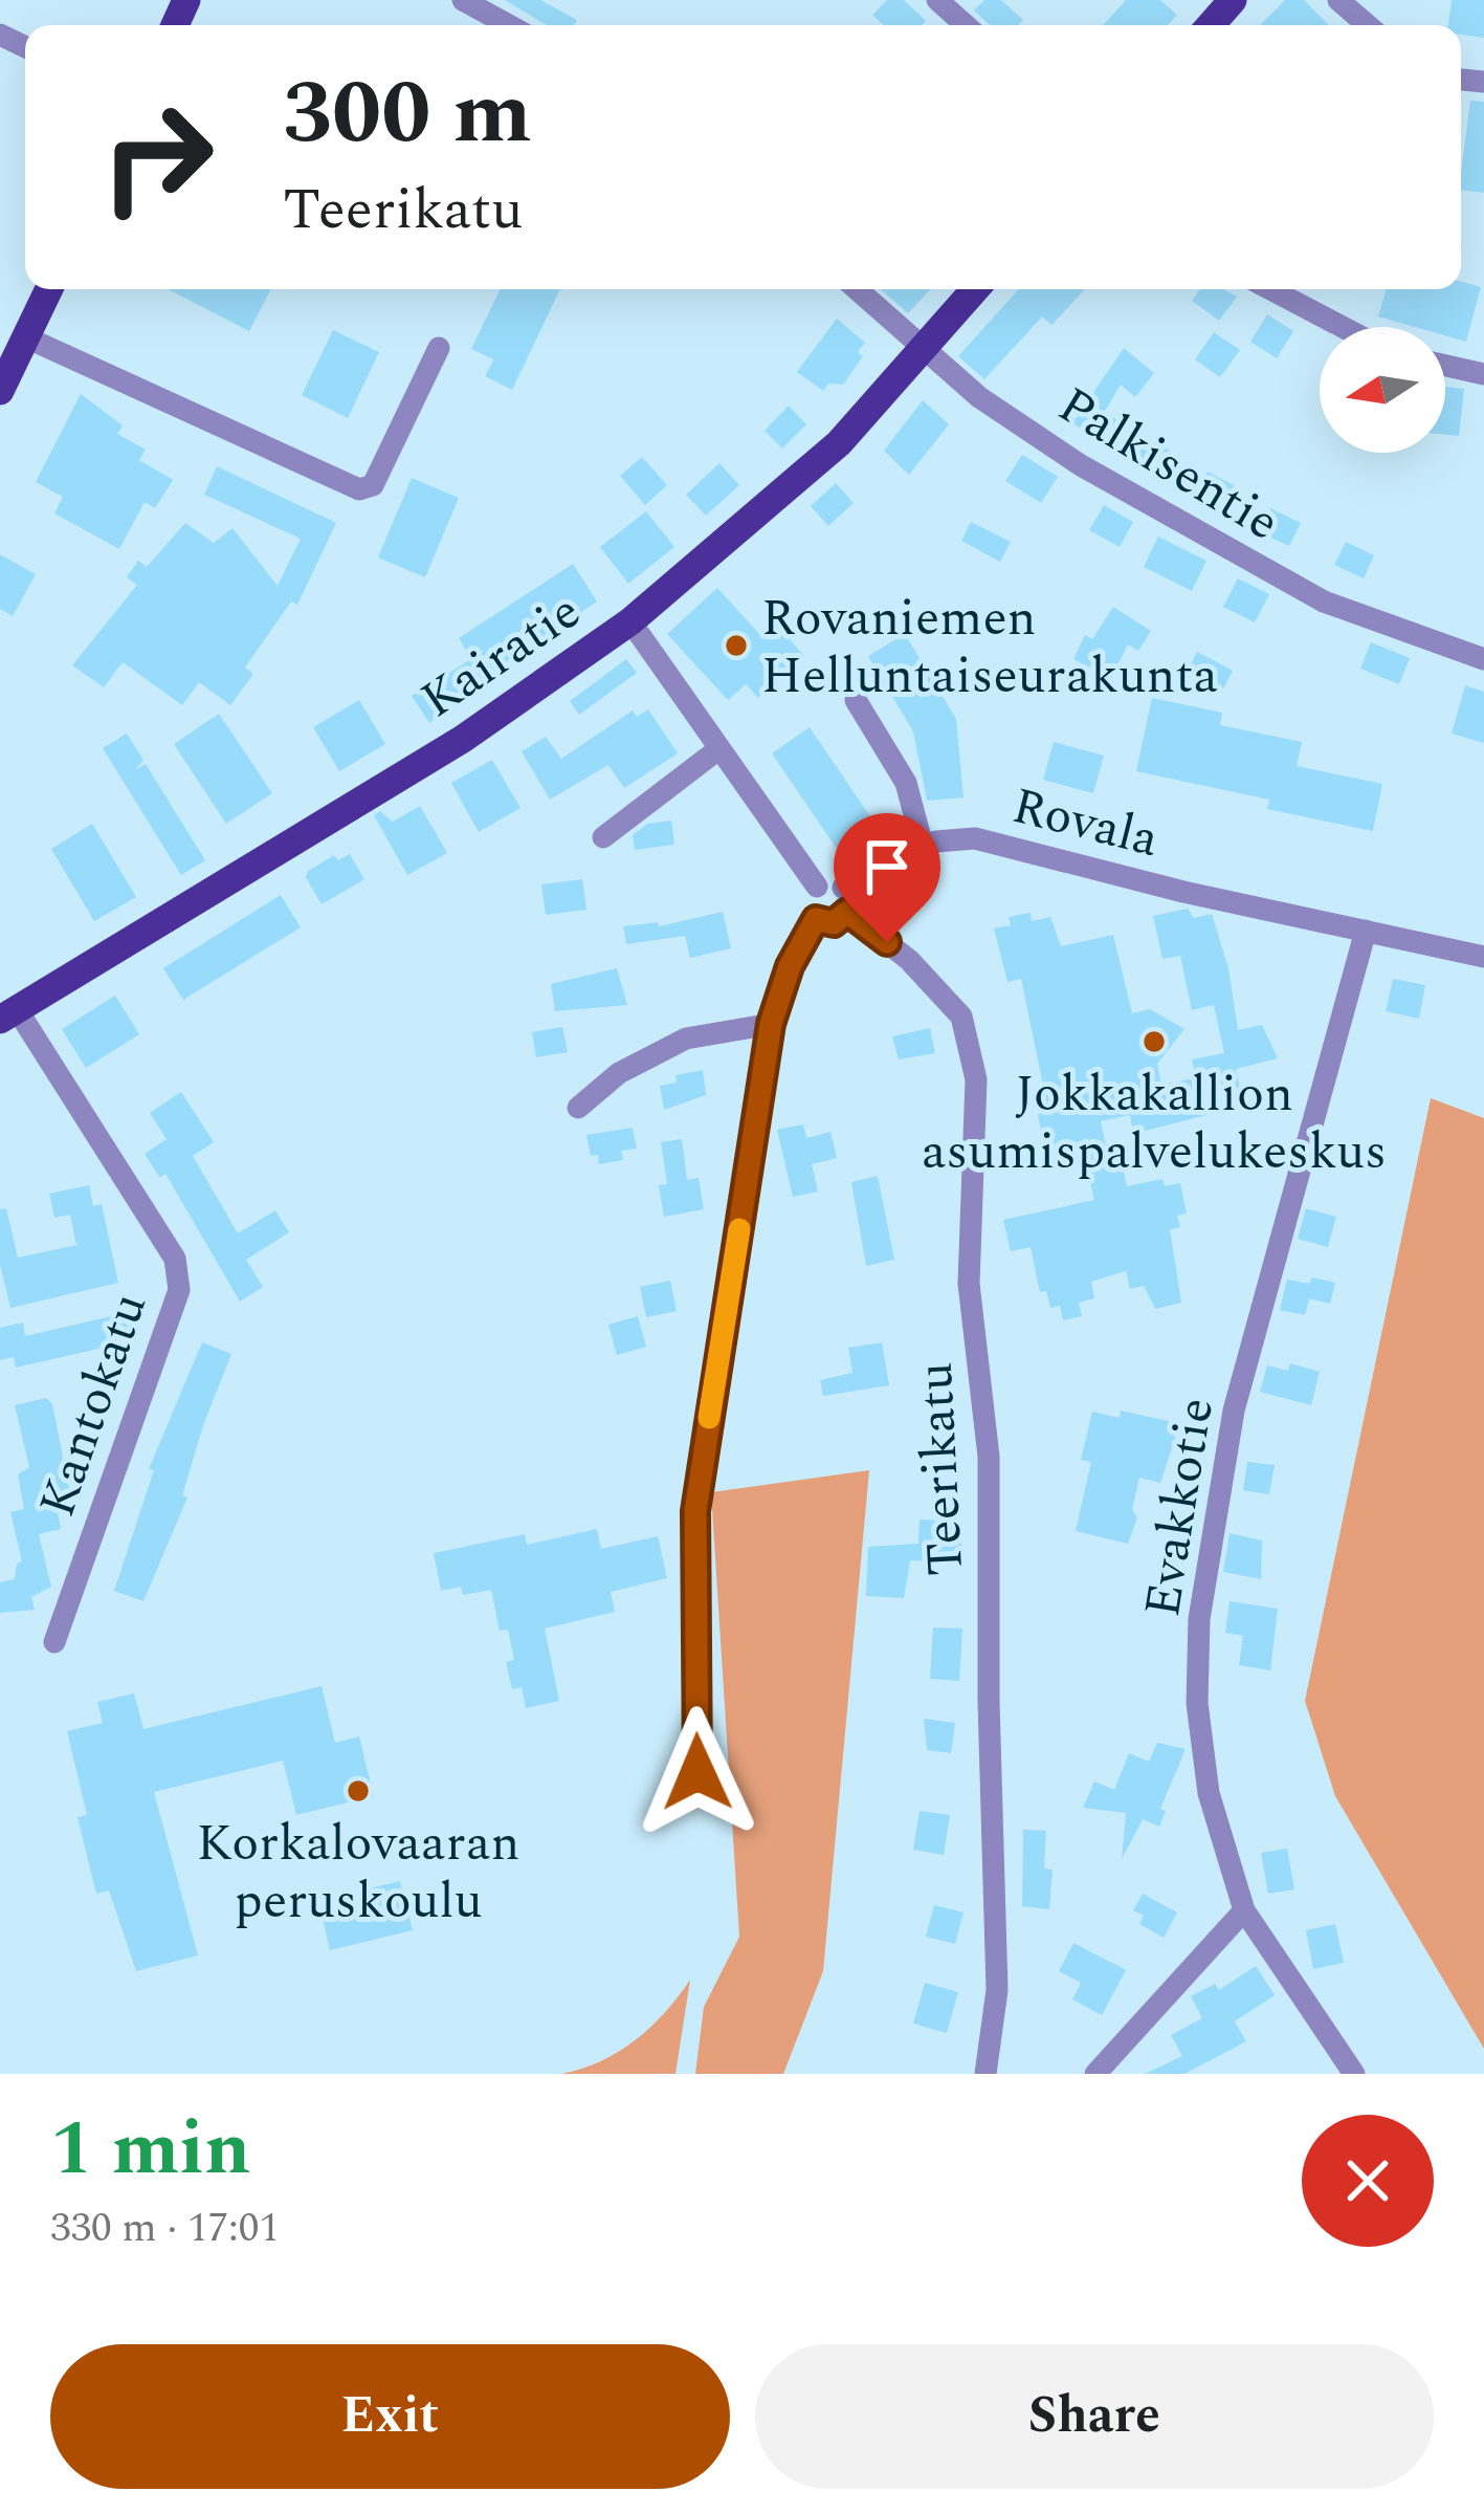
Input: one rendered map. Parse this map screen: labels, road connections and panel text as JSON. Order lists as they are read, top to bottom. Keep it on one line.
{"streets":{"main road":["Kairatie"],"street":["Palkisentie","Rovala","Kantokatu","Teerikatu","Evakkotie"]},"crossings":[["Palkisentie","Kairatie"],["Kairatie","Kantokatu"],["Rovala","Teerikatu"],["Rovala","Evakkotie"]],"places":["Rovaniemen Helluntaiseurakunta","Jokkakallion asumispalvelukeskus","Korkalovaaran peruskoulu"],"north":"left","page":{"turn":["300 m","Teerikatu"],"heading":["1 min","330 m · 17:01"],"buttons":["Exit","Share"]}}
